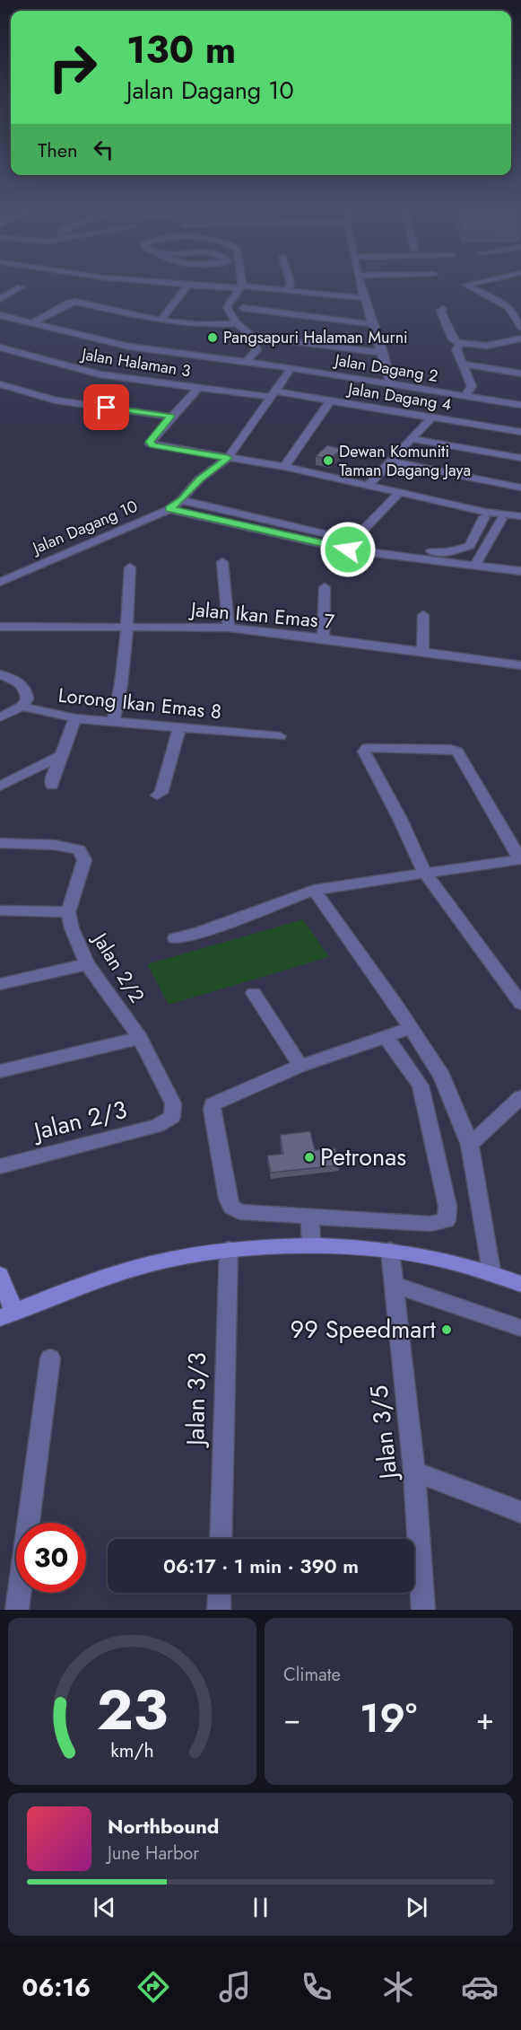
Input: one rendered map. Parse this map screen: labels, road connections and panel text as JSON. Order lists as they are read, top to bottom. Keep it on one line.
{"streets":{"street":["Jalan Halaman 3","Jalan Dagang 2","Jalan Dagang 4","Jalan Dagang 10","Jalan Ikan Emas 7","Lorong Ikan Emas 8","Jalan 2/2","Jalan 2/3","Jalan 3/3","Jalan 3/5"]},"crossings":[["Jalan Halaman 3","Jalan Dagang 4"],["Jalan Halaman 3","Jalan Dagang 10"],["Jalan Dagang 2","Jalan Dagang 10"],["Jalan Dagang 4","Jalan Dagang 10"],["Jalan 2/2","Jalan 2/3"]],"places":["Pangsapuri Halaman Murni","Dewan Komuniti Taman Dagang Jaya","Petronas","99 Speedmart"],"page":{"turn":["130 m","Jalan Dagang 10"],"then":"Then","limit":"30","trip":"06:17 · 1 min · 390 m","tile":"Climate","heat":["−","19°","+"],"song":["Northbound","June Harbor"],"tabs":"06:16","gauge":["23","km/h"]}}
